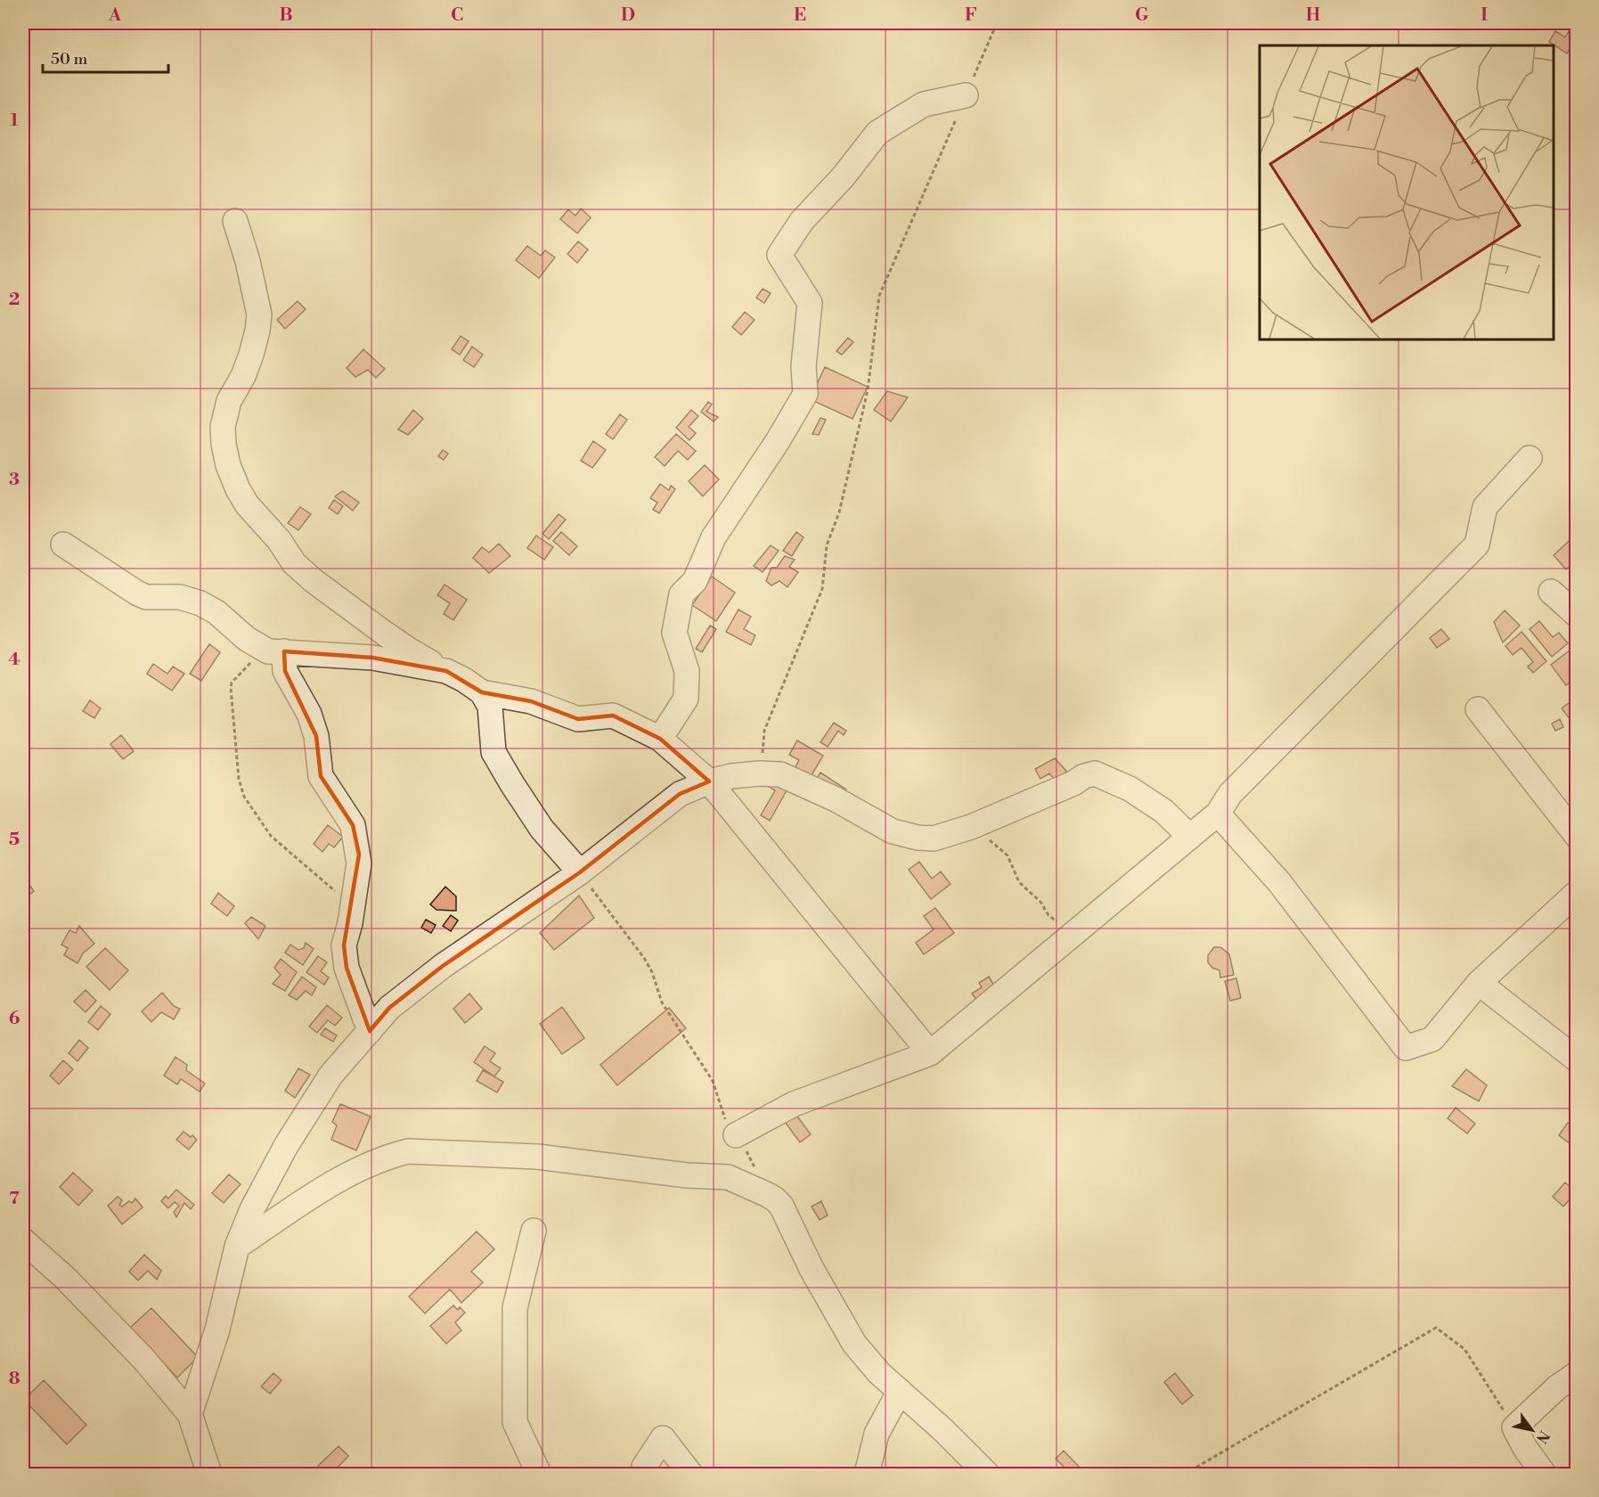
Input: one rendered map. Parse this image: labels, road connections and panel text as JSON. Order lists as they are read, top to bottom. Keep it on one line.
{"scale_bar":"50 m","north":"bottom right","grid":{"columns":["A","B","C","D","E","F","G","H","I"],"rows":["1","2","3","4","5","6","7","8"]}}
